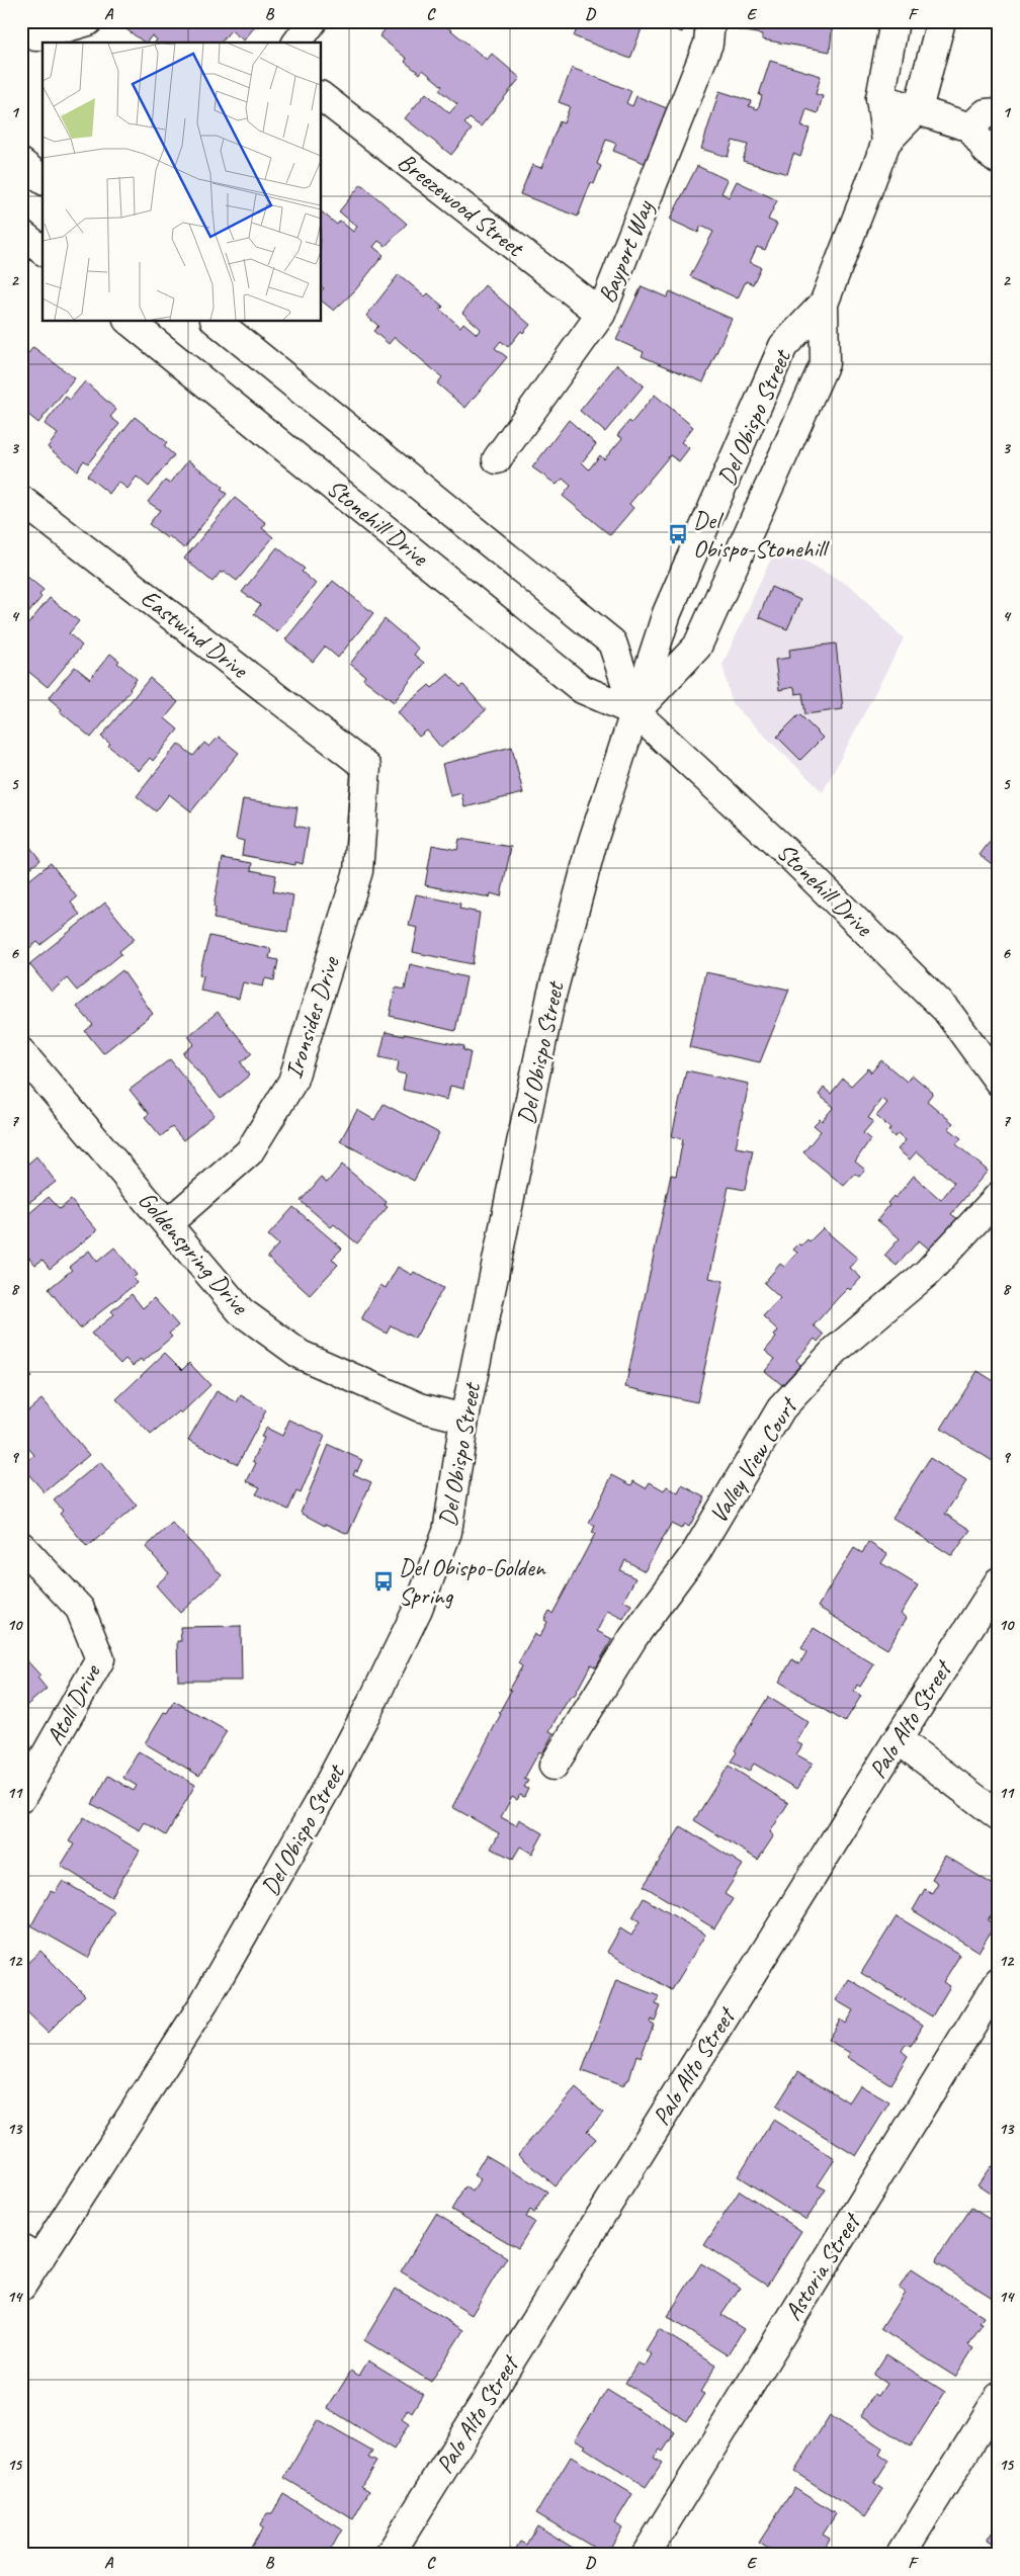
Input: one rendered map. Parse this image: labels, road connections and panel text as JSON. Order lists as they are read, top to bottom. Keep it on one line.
{"streets":{"street":["Breezewood Street","Bayport Way","Del Obispo Street","Stonehill Drive","Eastwind Drive","Ironsides Drive","Goldenspring Drive","Valley View Court","Atoll Drive","Palo Alto Street","Astoria Street"]},"crossings":[["Breezewood Street","Bayport Way"],["Del Obispo Street","Stonehill Drive"],["Del Obispo Street","Goldenspring Drive"],["Eastwind Drive","Ironsides Drive"],["Ironsides Drive","Goldenspring Drive"]],"places":{"bus stop":["Del Obispo-Stonehill","Del Obispo-Golden Spring"]},"grid":{"columns":["A","B","C","D","E","F"],"rows":["1","2","3","4","5","6","7","8","9","10","11","12","13","14","15"]}}
